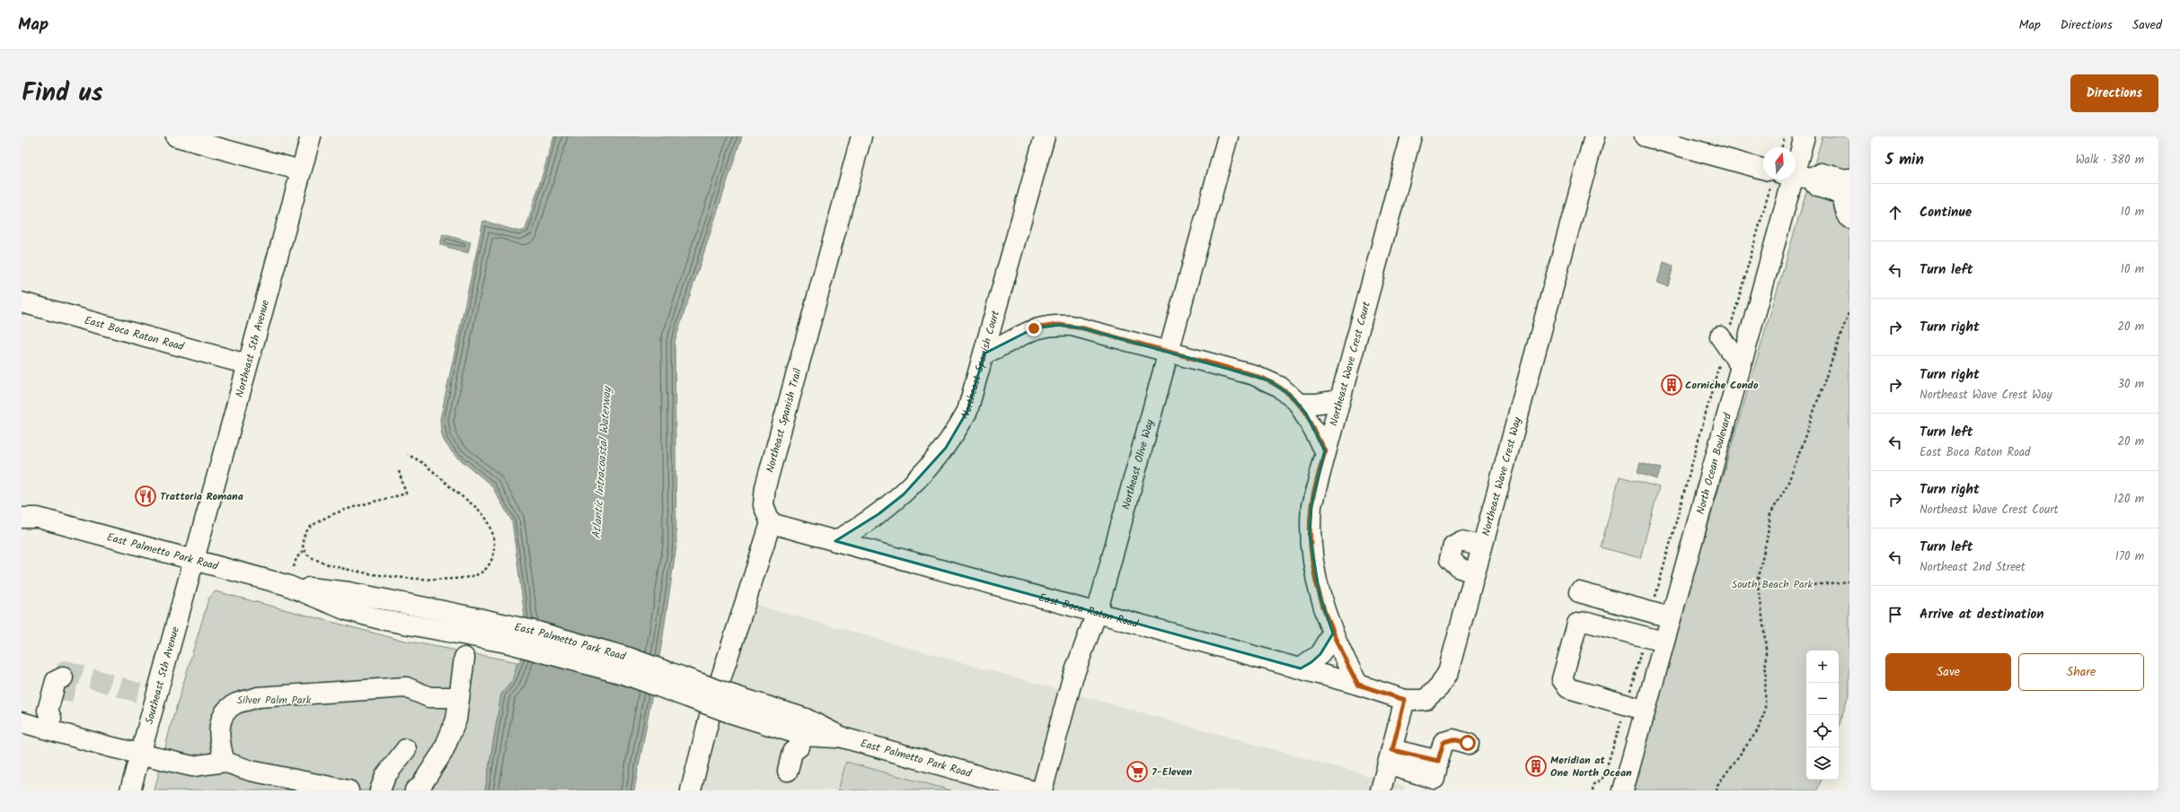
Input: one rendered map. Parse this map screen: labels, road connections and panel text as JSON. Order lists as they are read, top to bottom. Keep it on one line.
{"streets":{"street":["East Boca Raton Road","Northeast 5th Avenue","Northeast Wave Crest Court","Northeast Spanish Court","Northeast Spanish Trail","North Ocean Boulevard","Northeast Olive Way","Northeast Wave Crest Way","East Palmetto Park Road","Southeast 5th Avenue"]},"crossings":[["East Boca Raton Road","Northeast 5th Avenue"],["East Boca Raton Road","Northeast Wave Crest Court"],["East Boca Raton Road","Northeast Spanish Court"],["East Boca Raton Road","Northeast Spanish Trail"],["East Boca Raton Road","Northeast Olive Way"],["East Boca Raton Road","Northeast Wave Crest Way"],["Northeast 5th Avenue","East Palmetto Park Road"],["Northeast 5th Avenue","Southeast 5th Avenue"],["East Palmetto Park Road","Southeast 5th Avenue"]],"water":["Atlantic Intracoastal Waterway"],"parks":["South Beach Park","Silver Palm Park"],"places":{"building":["Corniche Condo","Meridian at One North Ocean"],"restaurant":["Trattoria Romana"],"supermarket":["7-Eleven"]},"north":"top","page":{"header":"Map","nav":["Map","Directions","Saved"],"title":"Find us","buttons":["Directions",["Save","Share"]],"heading":["5 min","Walk · 380 m"],"list":[["Continue","10 m"],["Turn left","10 m"],["Turn right","20 m"],["Turn right","Northeast Wave Crest Way","30 m"],["Turn left","East Boca Raton Road","20 m"],["Turn right","Northeast Wave Crest Court","120 m"],["Turn left","Northeast 2nd Street","170 m"],"Arrive at destination"],"map_buttons":["+","−"]}}
